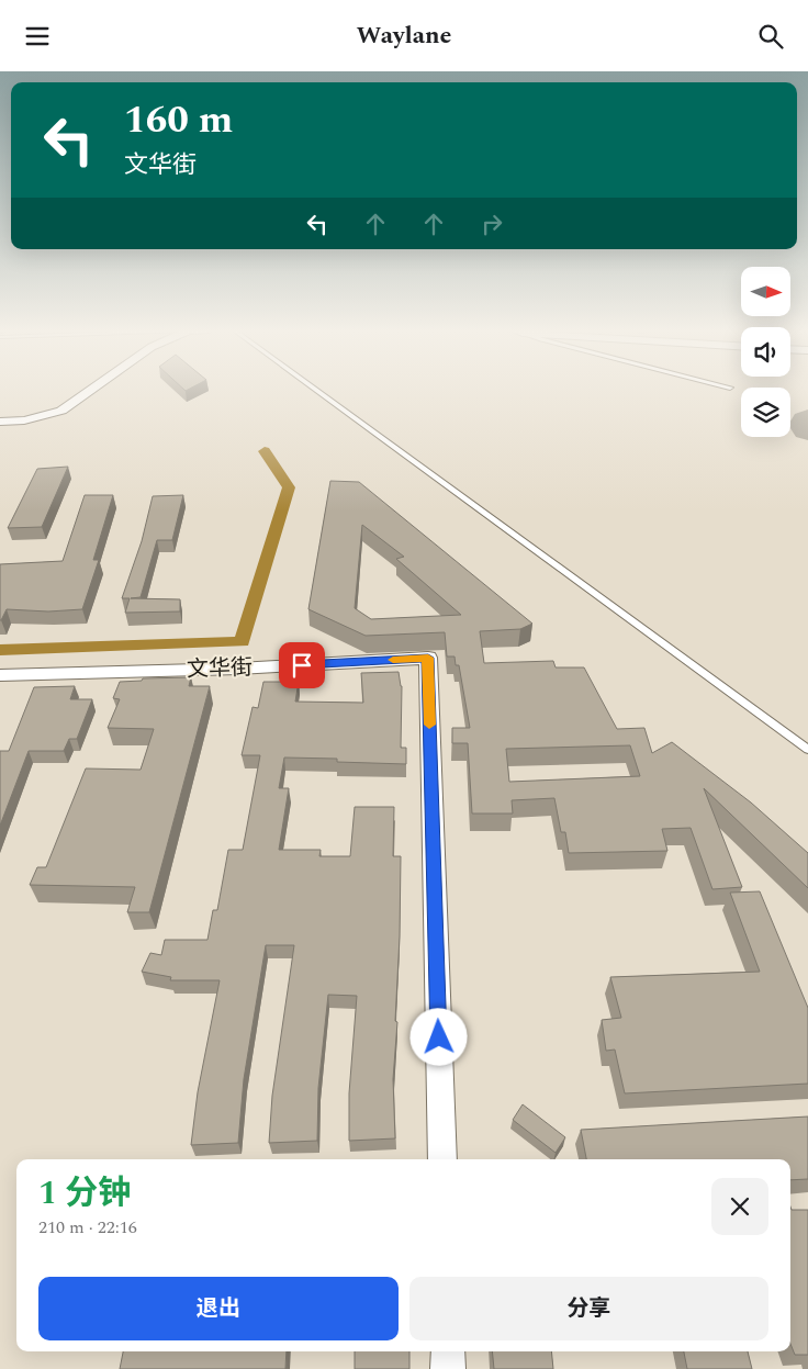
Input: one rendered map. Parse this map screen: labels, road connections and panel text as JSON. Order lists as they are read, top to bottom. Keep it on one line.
{"streets":{"street":["文华街"]},"north":"right","page":{"header":"Waylane","turn":["160 m","文华街"],"heading":["1 分钟","210 m · 22:16"],"buttons":["退出","分享"]}}
